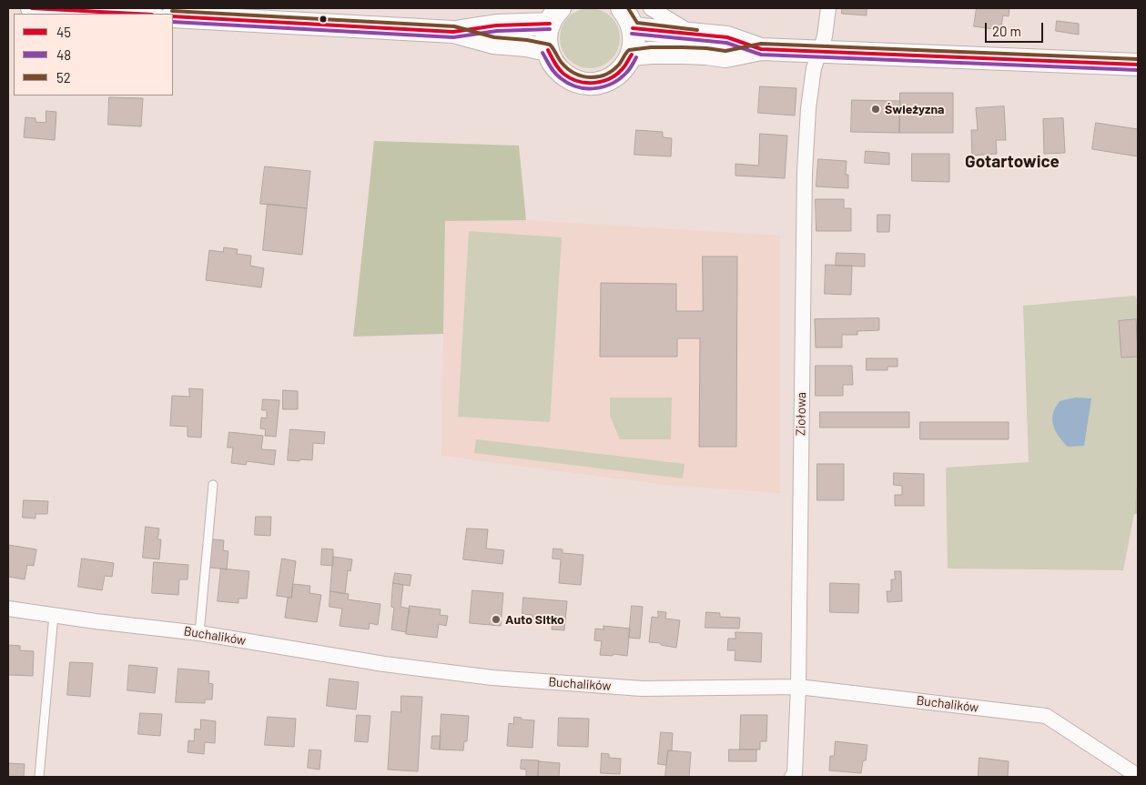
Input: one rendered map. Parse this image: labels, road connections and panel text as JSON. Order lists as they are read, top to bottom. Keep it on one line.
{"streets":{"street":["Ziołowa","Buchalików"]},"crossings":[["Ziołowa","Buchalików"]],"districts":["Gotartowice"],"places":["Świeżyzna","Auto Sitko"],"lines":["transit line 45","transit line 52","transit line 48"],"legend":["45","48","52"],"scale_bar":"20 m"}
